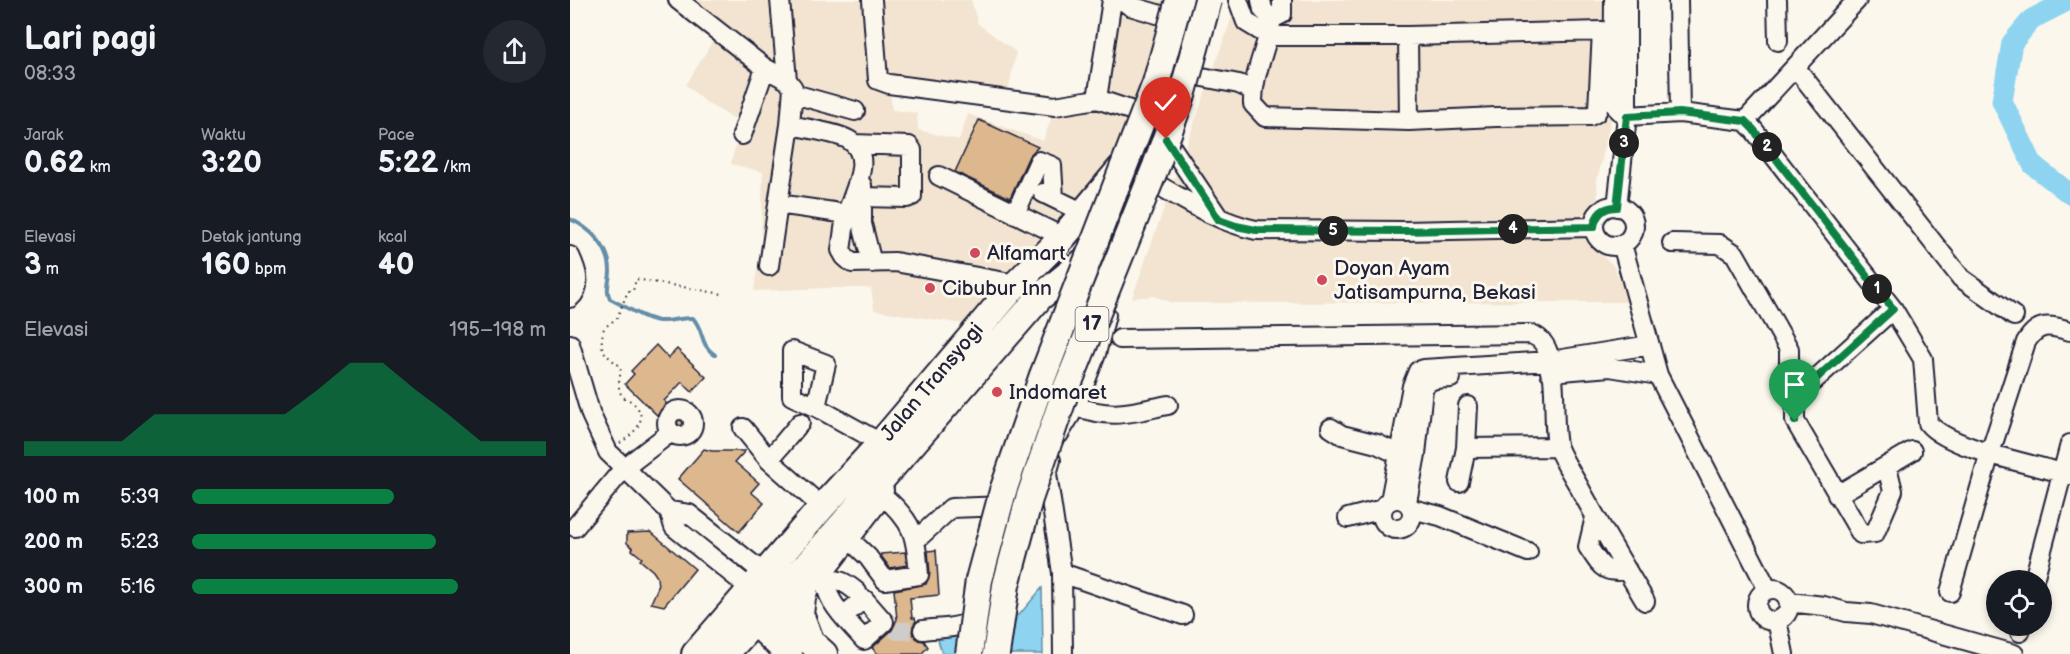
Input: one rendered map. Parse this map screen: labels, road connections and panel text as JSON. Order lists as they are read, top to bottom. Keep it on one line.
{"streets":{"highway":["17","Jalan Transyogi"]},"places":["Alfamart","Doyan Ayam Jatisampurna, Bekasi","Cibubur Inn","Indomaret"],"page":{"heading":["Lari pagi","08:33"],"stats":[["Jarak","0.62 km"],["Waktu","3:20"],["Pace","5:22 /km"],["Elevasi","3 m"],["Detak jantung","160 bpm"],["kcal","40"]],"pins":["3","2","4","5","1"],"chart":["Elevasi","195–198 m"],"list":[{"name":"100 m","note":"5:39"},{"name":"200 m","note":"5:23"},{"name":"300 m","note":"5:16"}]}}
